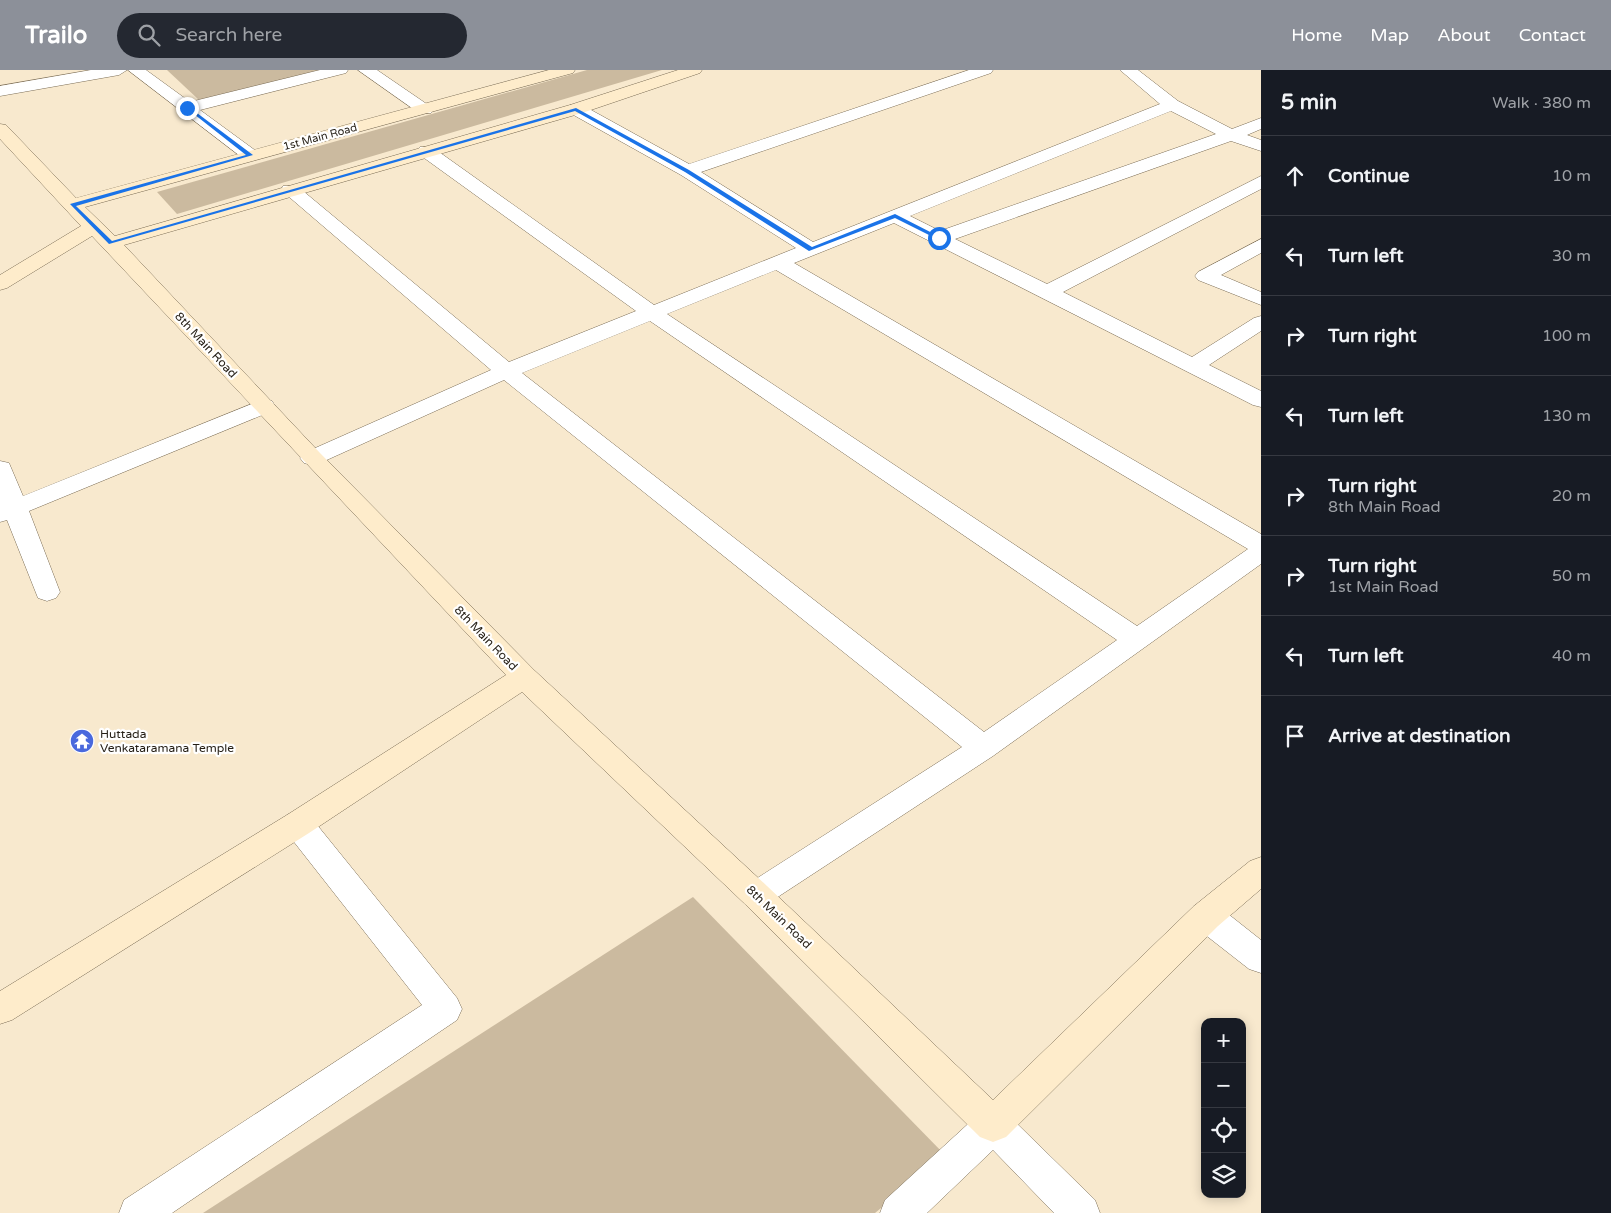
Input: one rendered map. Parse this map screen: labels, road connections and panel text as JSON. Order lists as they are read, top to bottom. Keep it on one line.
{"streets":{"street":["1st Main Road","8th Main Road"]},"crossings":[["1st Main Road","8th Main Road"]],"places":{"temple":["Huttada Venkataramana Temple"]},"page":{"header":"Trailo","search":"Search here","nav":["Home","Map","About","Contact"],"heading":["5 min","Walk · 380 m"],"list":[["Continue","10 m"],["Turn left","30 m"],["Turn right","100 m"],["Turn left","130 m"],["Turn right","8th Main Road","20 m"],["Turn right","1st Main Road","50 m"],["Turn left","40 m"],"Arrive at destination"],"map_buttons":["+","−"]}}
